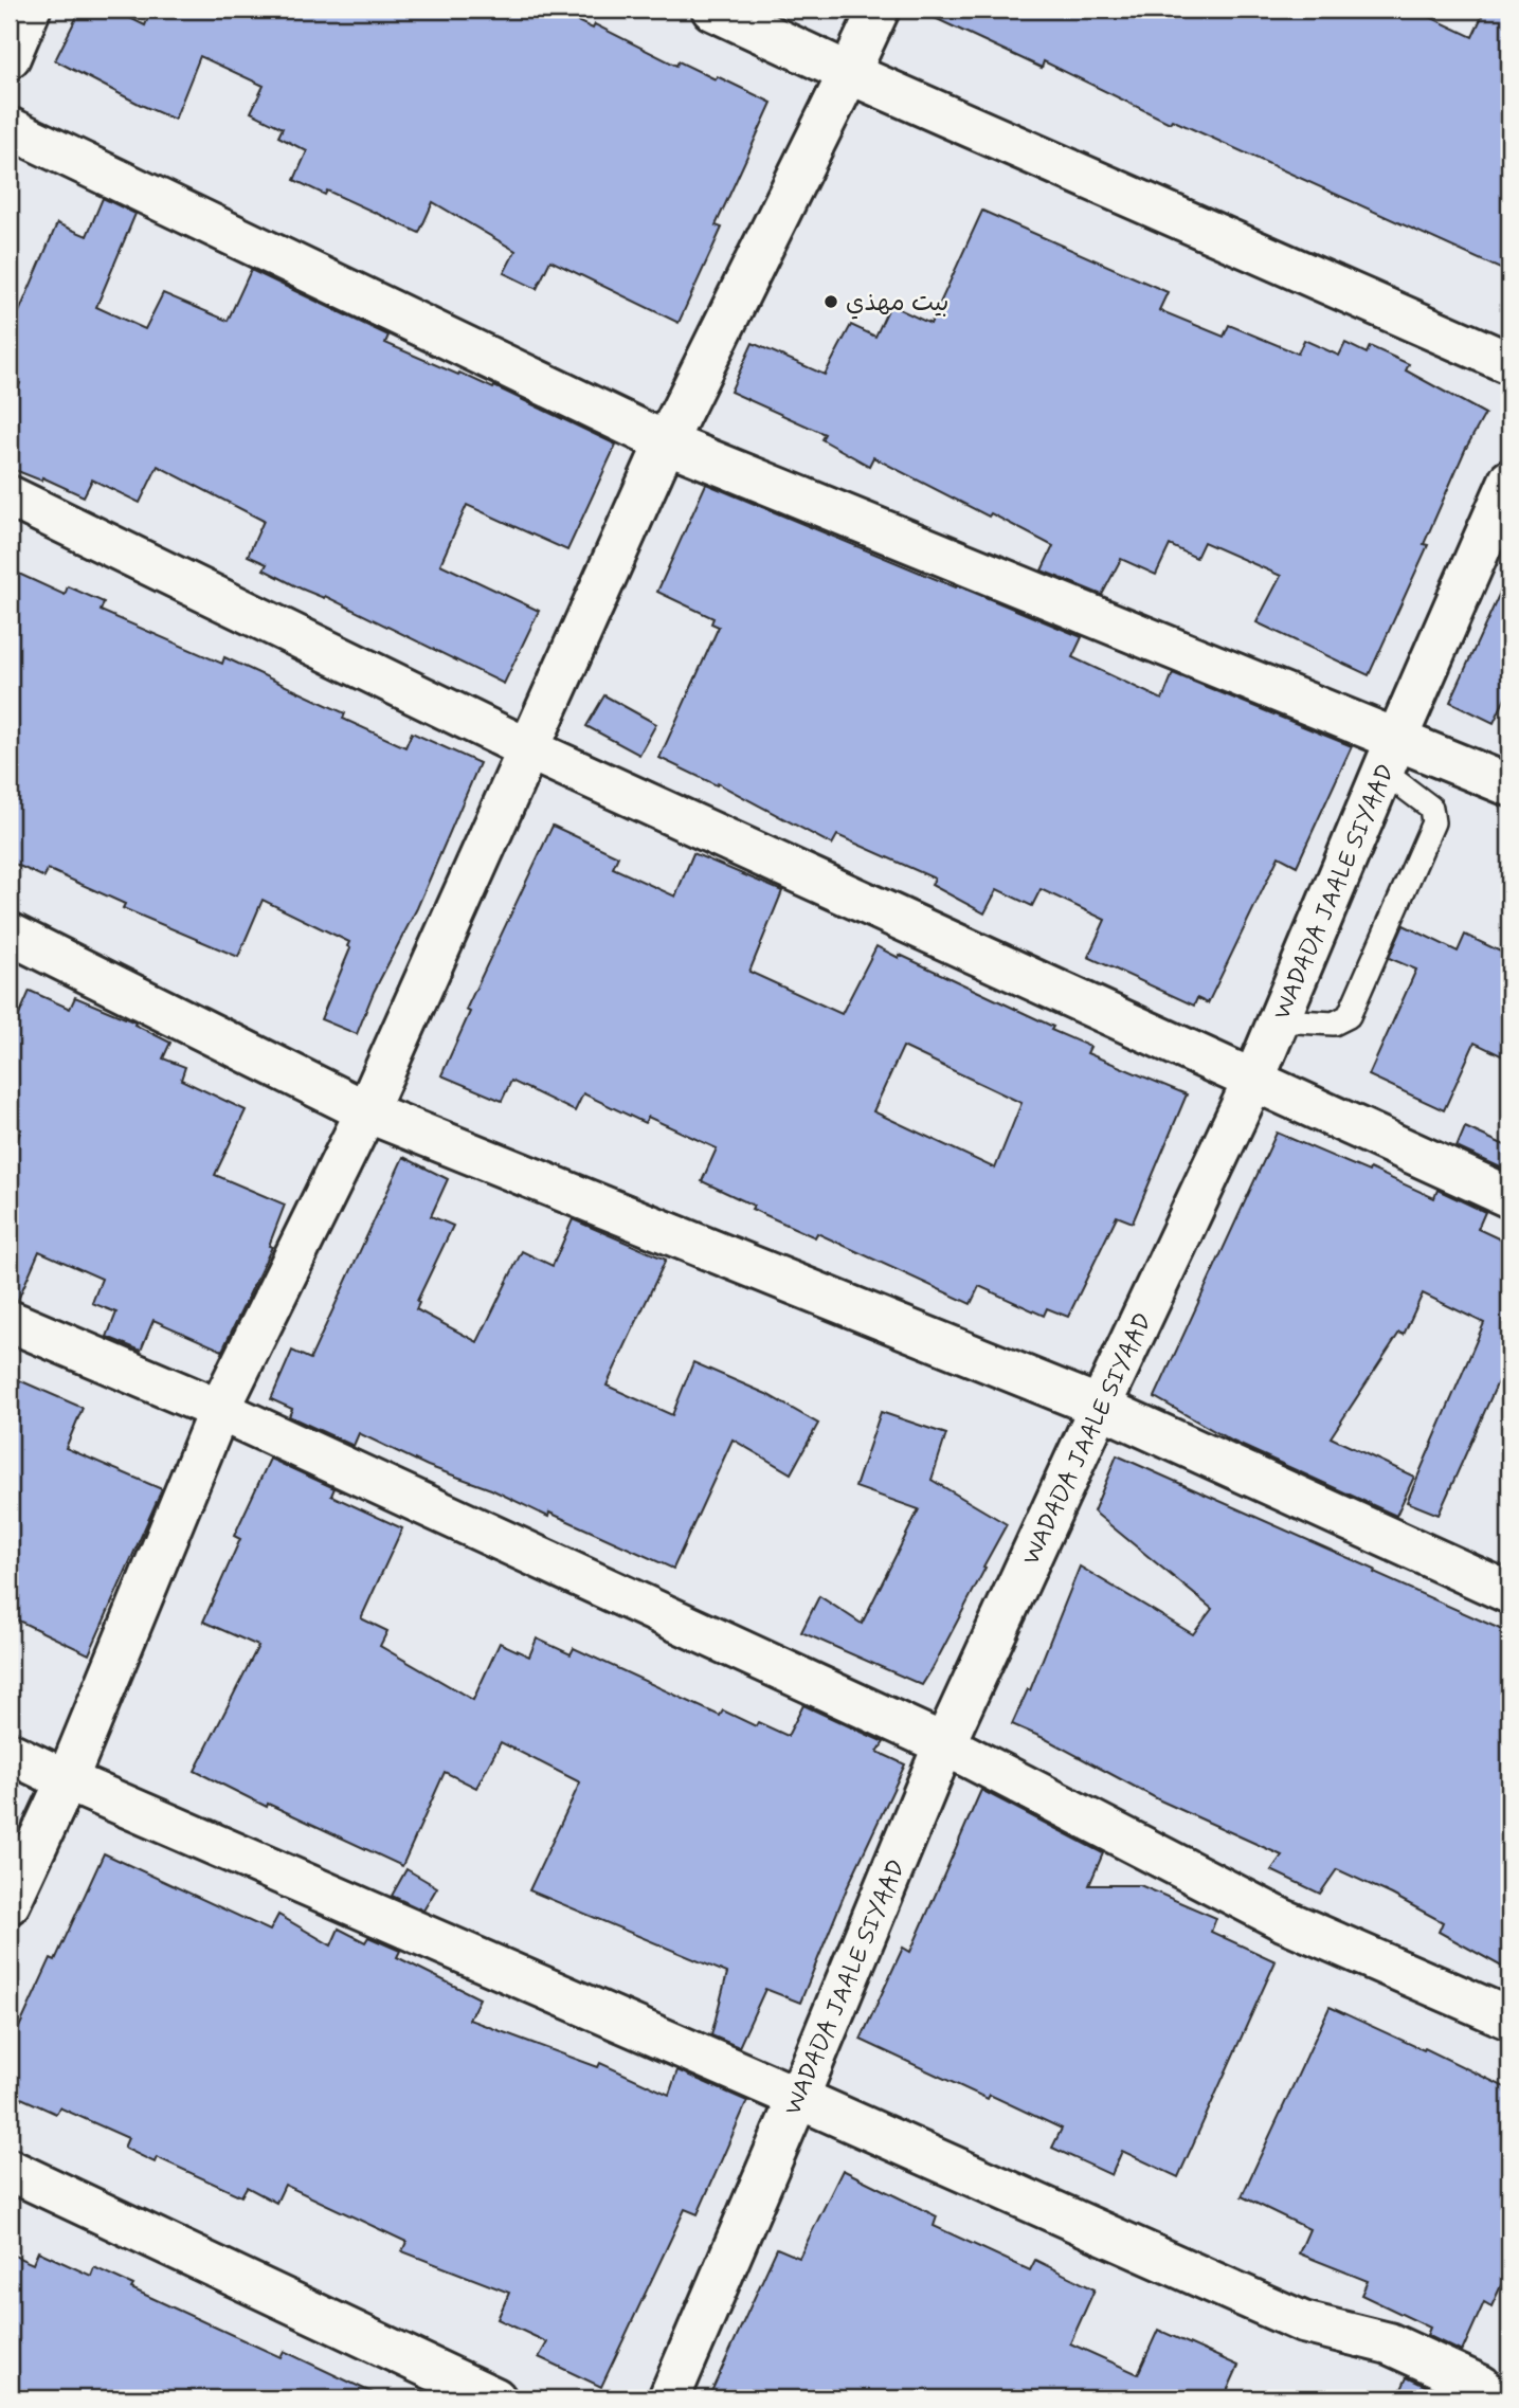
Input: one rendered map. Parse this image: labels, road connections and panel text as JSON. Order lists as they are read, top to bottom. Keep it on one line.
{"streets":{"street":["WADADA JAALE SIYAAD"]},"places":["بيت مهذي"]}
